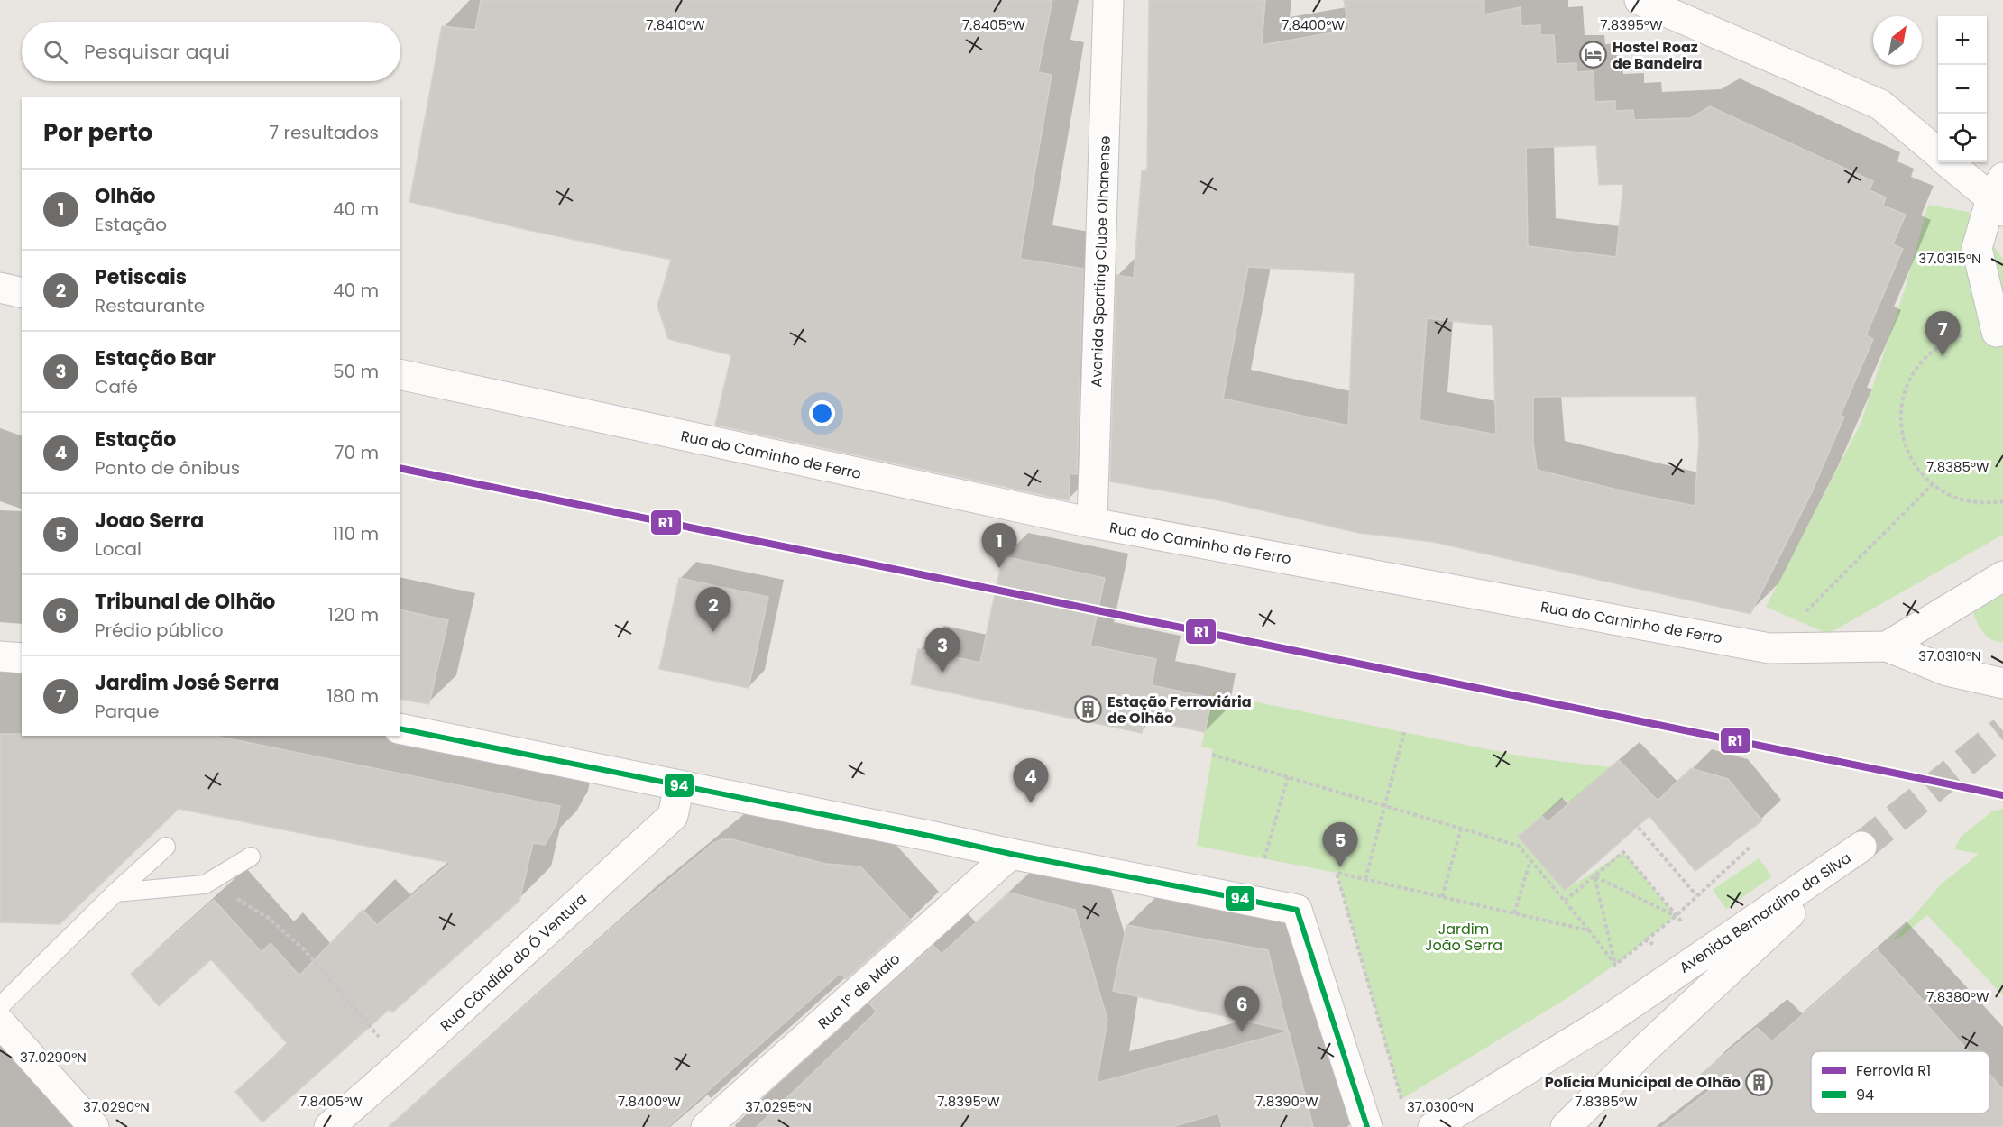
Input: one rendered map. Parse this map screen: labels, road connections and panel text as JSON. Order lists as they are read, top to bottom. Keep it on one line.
{"streets":{"street":["Avenida Sporting Clube Olhanense","Rua do Caminho de Ferro","Avenida Bernardino da Silva","Rua Cândido do Ó Ventura","Rua 1º de Maio"]},"crossings":[["Avenida Sporting Clube Olhanense","Rua do Caminho de Ferro"]],"parks":["Jardim João Serra"],"places":{"hotel":["Hostel Roaz de Bandeira"],"building":["Estação Ferroviária de Olhão","Polícia Municipal de Olhão"]},"lines":["rail line R1","transit line 94"],"legend":["Ferrovia R1","94"],"north":"top right","page":{"map_buttons":["+","−"],"search":"Pesquisar aqui","heading":["Por perto","7 resultados"],"list":[{"mark":"1","name":"Olhão","note":"Estação","value":"40 m"},{"mark":"2","name":"Petiscais","note":"Restaurante","value":"40 m"},{"mark":"3","name":"Estação Bar","note":"Café","value":"50 m"},{"mark":"4","name":"Estação","note":"Ponto de ônibus","value":"70 m"},{"mark":"5","name":"Joao Serra","note":"Local","value":"110 m"},{"mark":"6","name":"Tribunal de Olhão","note":"Prédio público","value":"120 m"},{"mark":"7","name":"Jardim José Serra","note":"Parque","value":"180 m"}],"pins":["7","1","2","3","4","5","6"]},"coordinates":["7.8410°W","7.8405°W","7.8400°W","7.8395°W","37.0315°N","7.8385°W","37.0310°N","7.8380°W","37.0290°N","7.8390°W","37.0295°N","37.0300°N"]}
